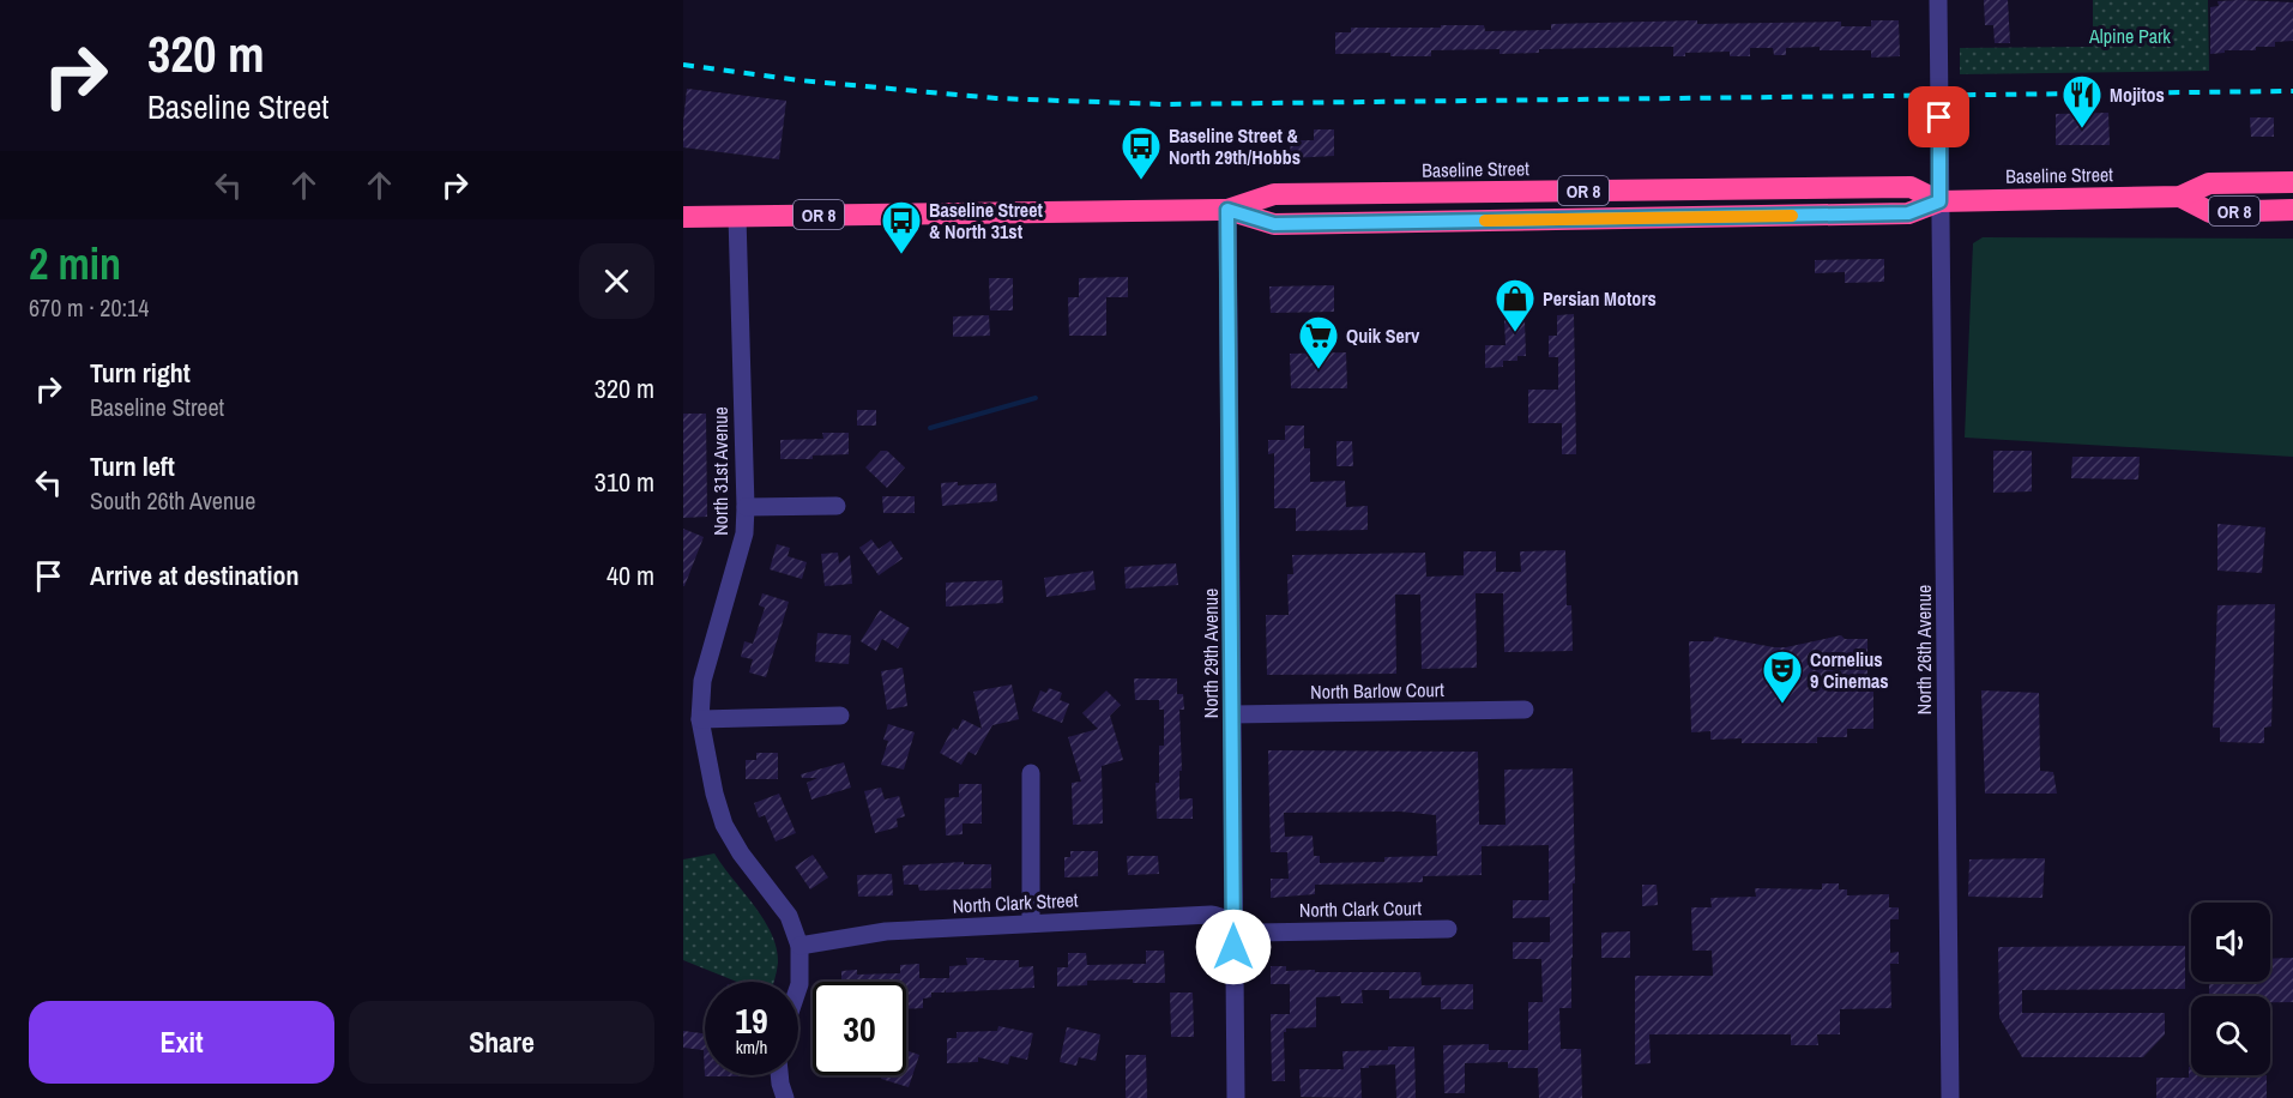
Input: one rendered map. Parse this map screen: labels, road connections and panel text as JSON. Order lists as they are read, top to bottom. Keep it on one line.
{"streets":{"highway":["Baseline Street","OR 8"],"street":["North 31st Avenue","North 26th Avenue","North 29th Avenue","North Barlow Court","North Clark Street","North Clark Court"]},"crossings":[["Baseline Street","North 31st Avenue"],["Baseline Street","North 26th Avenue"],["Baseline Street","North 29th Avenue"],["North 31st Avenue","North Clark Street"],["North 29th Avenue","North Barlow Court"],["North 29th Avenue","North Clark Street"],["North 29th Avenue","North Clark Court"],["North Clark Street","North Clark Court"]],"parks":["Alpine Park"],"places":{"restaurant":["Mojitos"],"bus stop":["Baseline Street & North 29th/Hobbs","Baseline Street & North 31st"],"shop":["Persian Motors"],"supermarket":["Quik Serv"],"theatre":["Cornelius 9 Cinemas"]},"page":{"turn":["320 m","Baseline Street"],"heading":["2 min","670 m · 20:14"],"list":[{"name":"Turn right","note":"Baseline Street","value":"320 m"},{"name":"Turn left","note":"South 26th Avenue","value":"310 m"},{"name":"Arrive at destination","value":"40 m"}],"speed":"19 km/h","limit":"30","buttons":["Exit","Share"]}}
